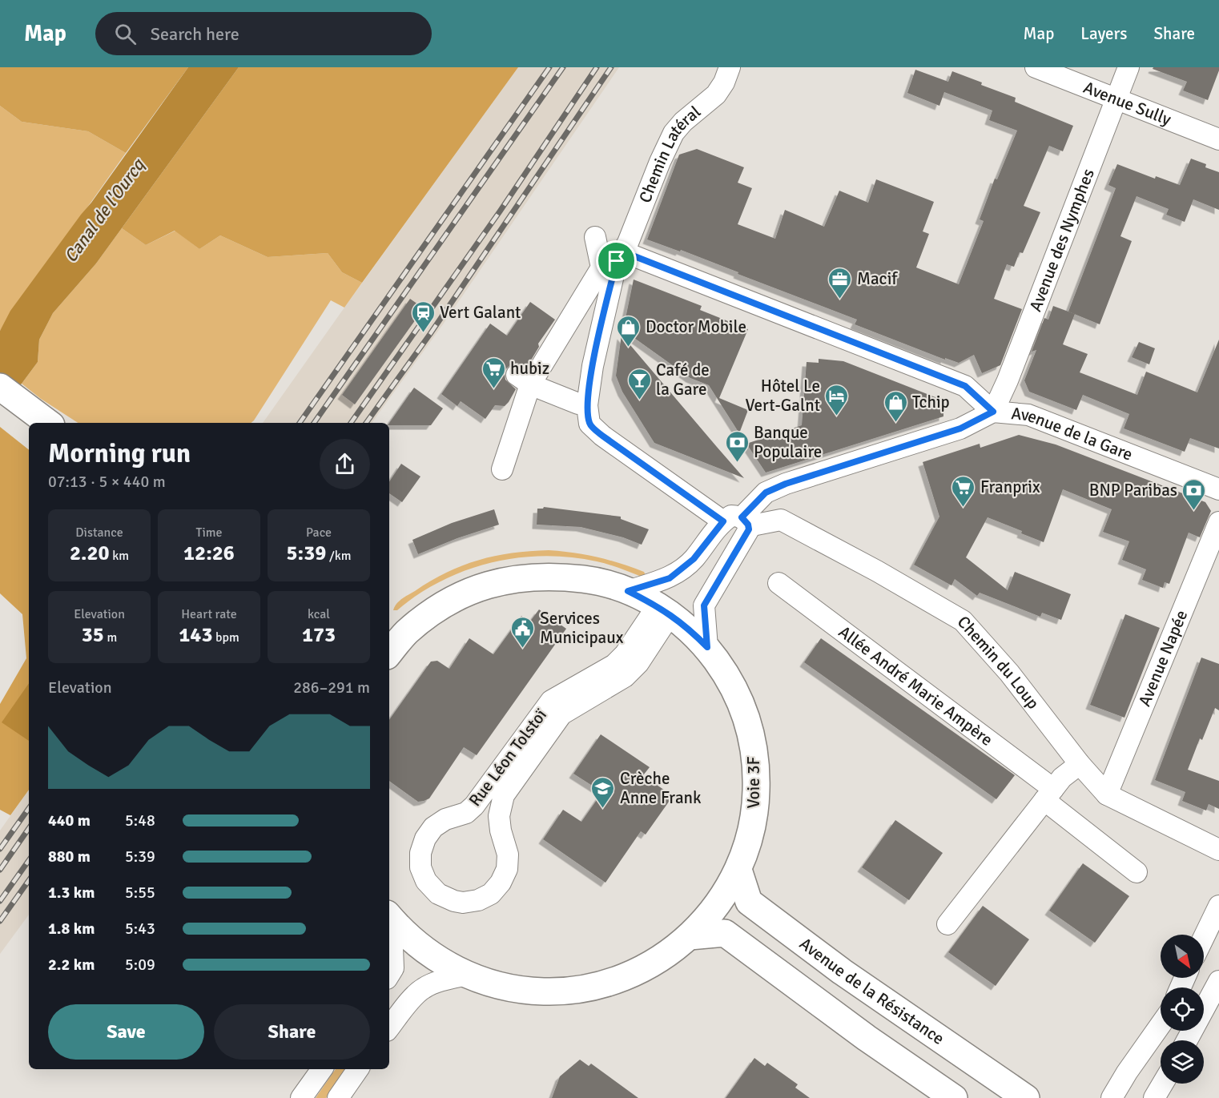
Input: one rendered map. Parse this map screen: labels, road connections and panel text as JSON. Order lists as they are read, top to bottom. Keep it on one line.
{"streets":{"main road":["Voie 3F","Avenue de la Résistance"],"street":["Avenue Sully","Chemin Latéral","Avenue des Nymphes","Avenue de la Gare","Avenue Napée","Chemin du Loup","Allée André Marie Ampère","Rue Léon Tolstoï"]},"crossings":[["Avenue Sully","Avenue des Nymphes"],["Chemin Latéral","Avenue de la Gare"],["Chemin Latéral","Chemin du Loup"],["Avenue des Nymphes","Avenue de la Gare"],["Avenue de la Gare","Chemin du Loup"],["Avenue Napée","Chemin du Loup"],["Rue Léon Tolstoï","Voie 3F"],["Voie 3F","Avenue de la Résistance"]],"water":["Canal de l'Ourcq"],"places":{"office":["Macif"],"station":["Vert Galant"],"shop":["Doctor Mobile","Tchip"],"supermarket":["hubiz","Franprix"],"bar":["Café de la Gare"],"hotel":["Hôtel Le Vert-Galnt"],"bank":["Banque Populaire","BNP Paribas"],"public building":["Services Municipaux"],"school or university":["Crèche Anne Frank"]},"north":"bottom right","page":{"header":"Map","search":"Search here","nav":["Map","Layers","Share"],"heading":["Morning run","07:13 · 5 × 440 m"],"stats":[["Distance","2.20 km"],["Time","12:26"],["Pace","5:39 /km"],["Elevation","35 m"],["Heart rate","143 bpm"],["kcal","173"]],"chart":["Elevation","286–291 m"],"list":[{"name":"440 m","note":"5:48"},{"name":"880 m","note":"5:39"},{"name":"1.3 km","note":"5:55"},{"name":"1.8 km","note":"5:43"},{"name":"2.2 km","note":"5:09"}],"buttons":["Save","Share"]}}
